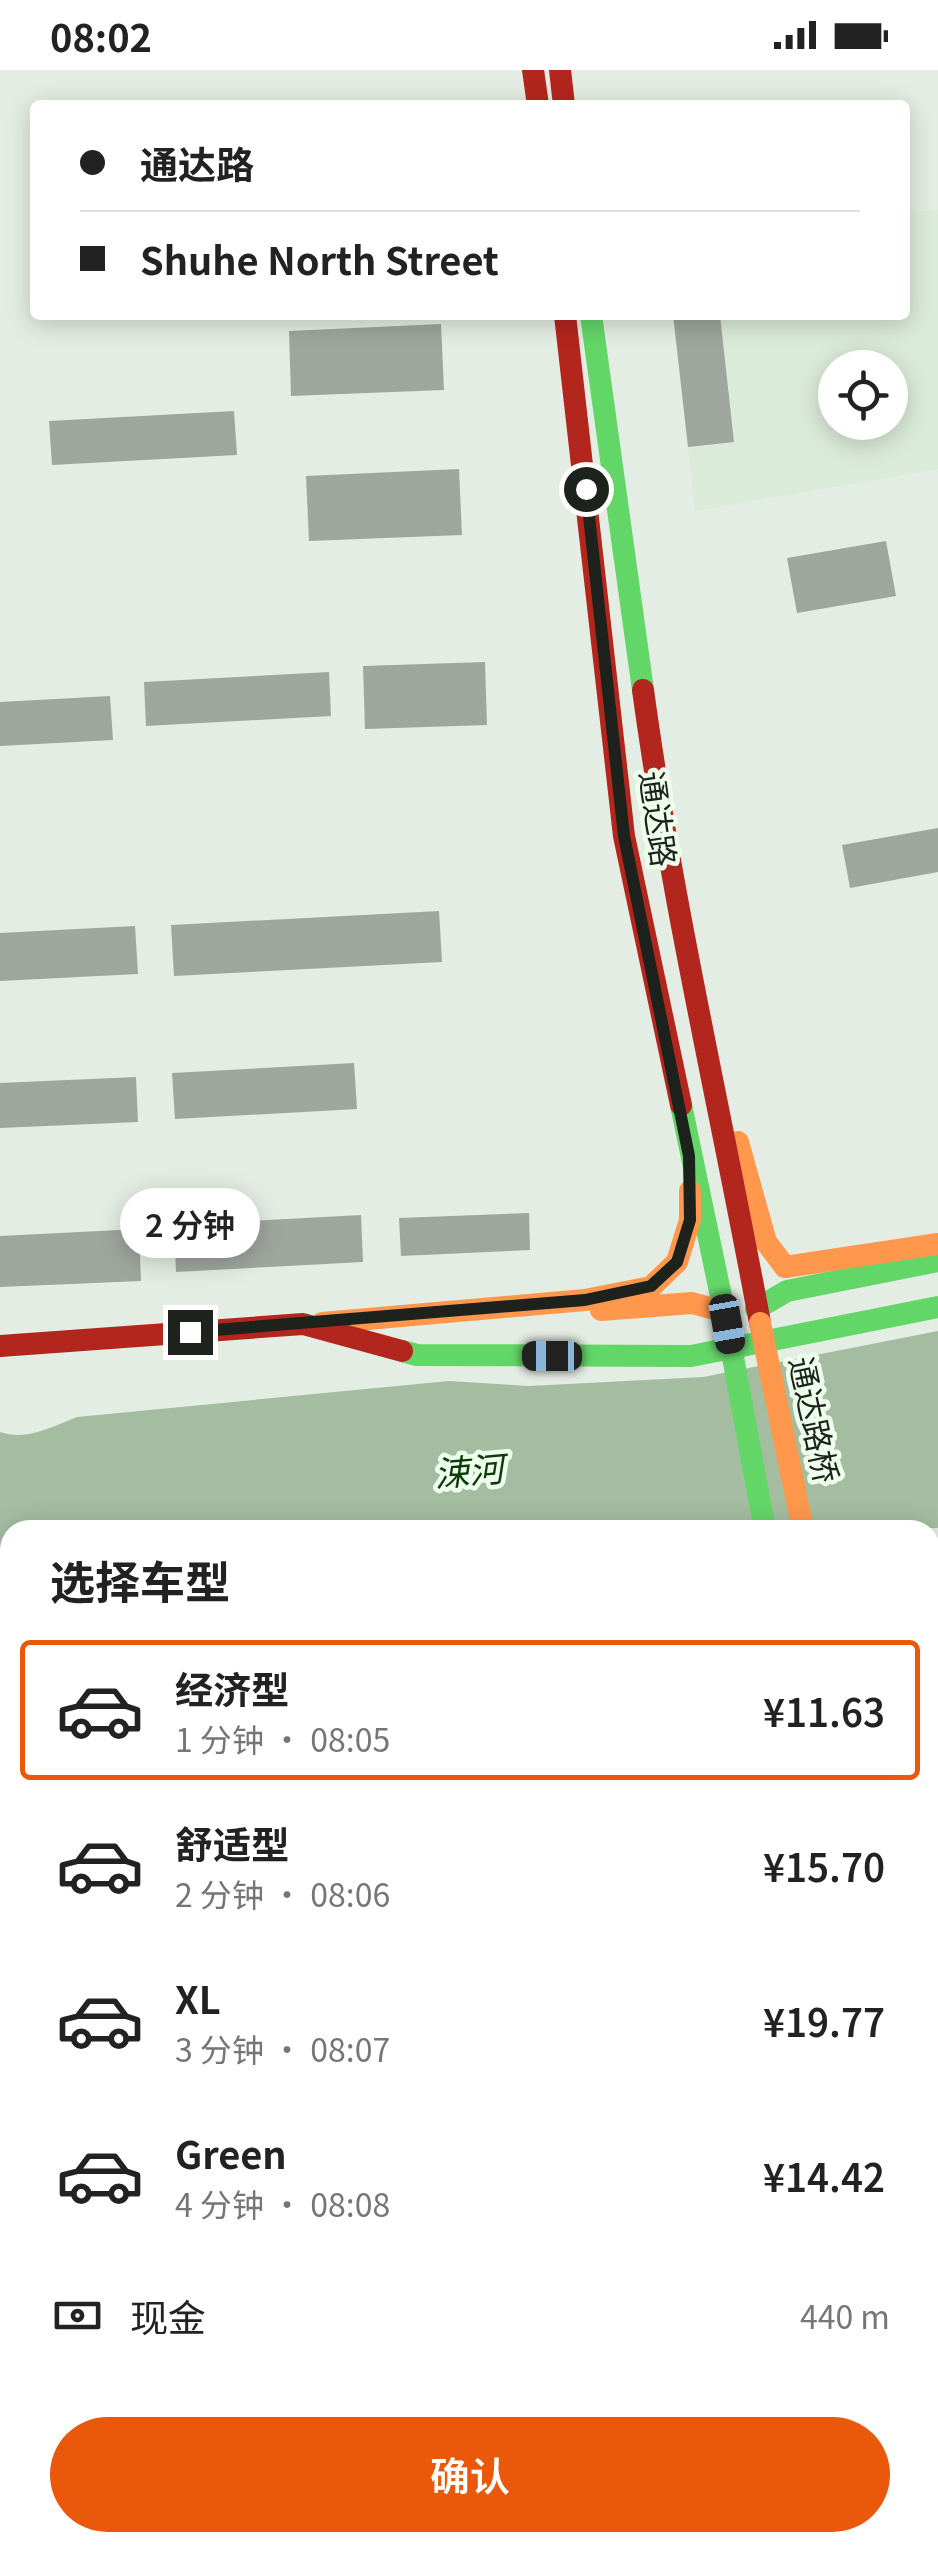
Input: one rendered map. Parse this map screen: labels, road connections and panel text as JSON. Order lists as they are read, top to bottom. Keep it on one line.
{"streets":{"main road":["通达路","通达路桥"]},"crossings":[["通达路","通达路桥"]],"water":["涑河"],"page":{"status":"08:02","banner":["通达路","Shuhe North Street"],"bubble":"2 分钟","heading":"选择车型","list":[{"name":"经济型","note":"1 分钟 · 08:05","value":"¥11.63"},{"name":"舒适型","note":"2 分钟 · 08:06","value":"¥15.70"},{"name":"XL","note":"3 分钟 · 08:07","value":"¥19.77"},{"name":"Green","note":"4 分钟 · 08:08","value":"¥14.42"}],"pay":["现金","440 m"],"buttons":"确认"}}
